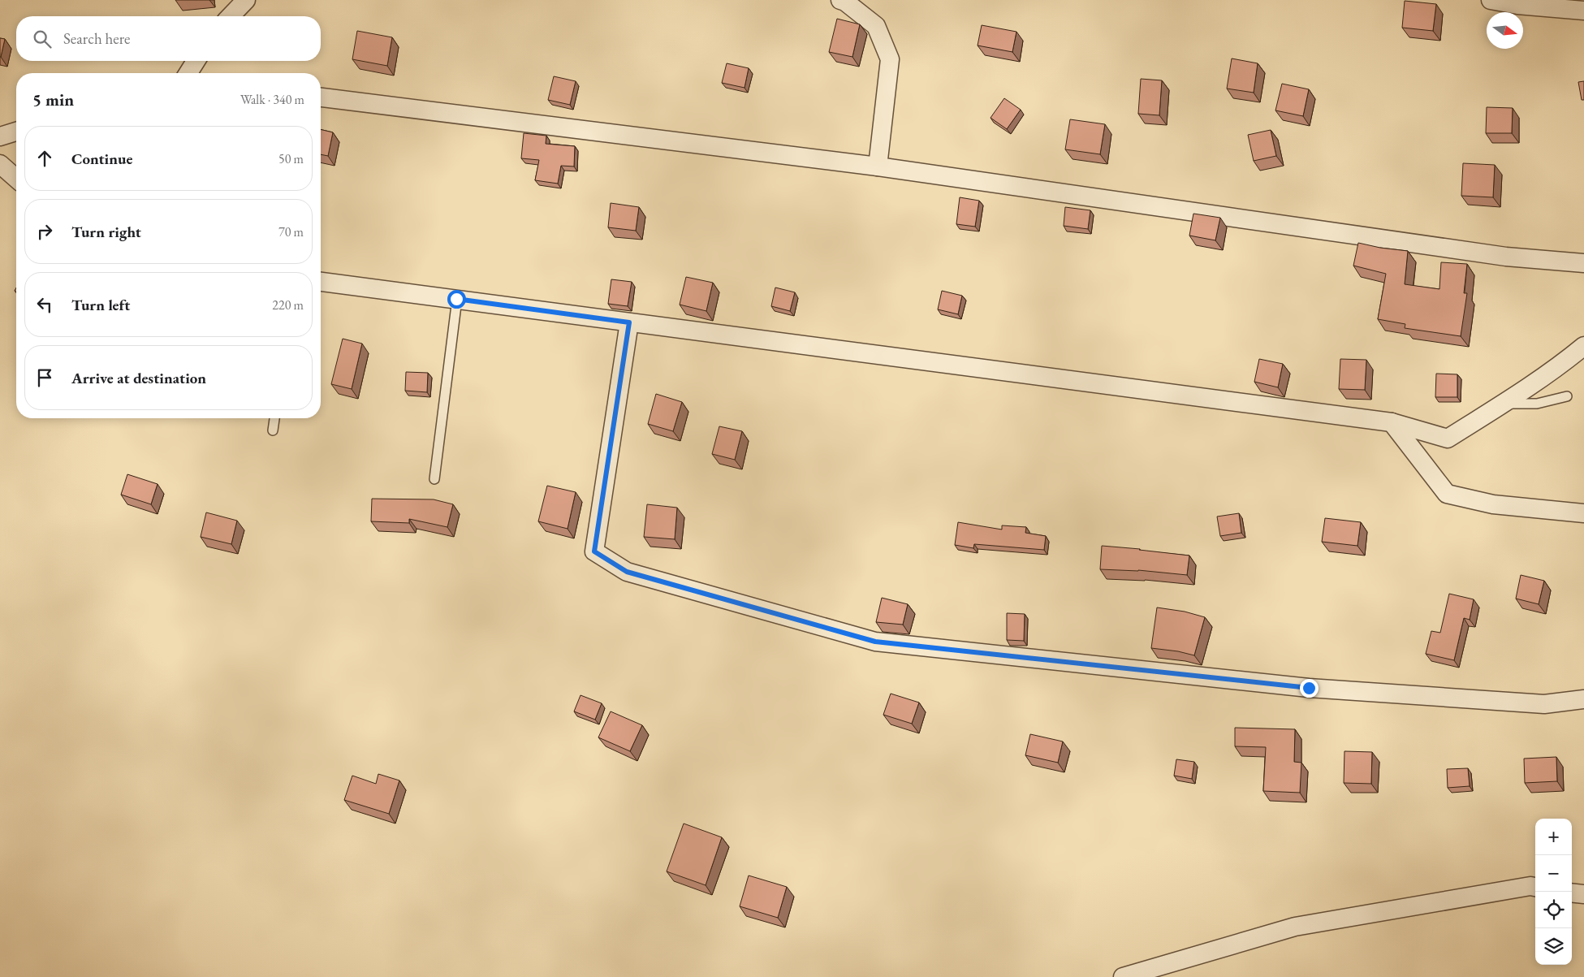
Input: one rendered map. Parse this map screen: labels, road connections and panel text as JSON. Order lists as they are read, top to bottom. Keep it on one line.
{"north":"right","page":{"search":"Search here","heading":["5 min","Walk · 340 m"],"list":[["Continue","50 m"],["Turn right","70 m"],["Turn left","220 m"],"Arrive at destination"],"map_buttons":["+","−"]}}
